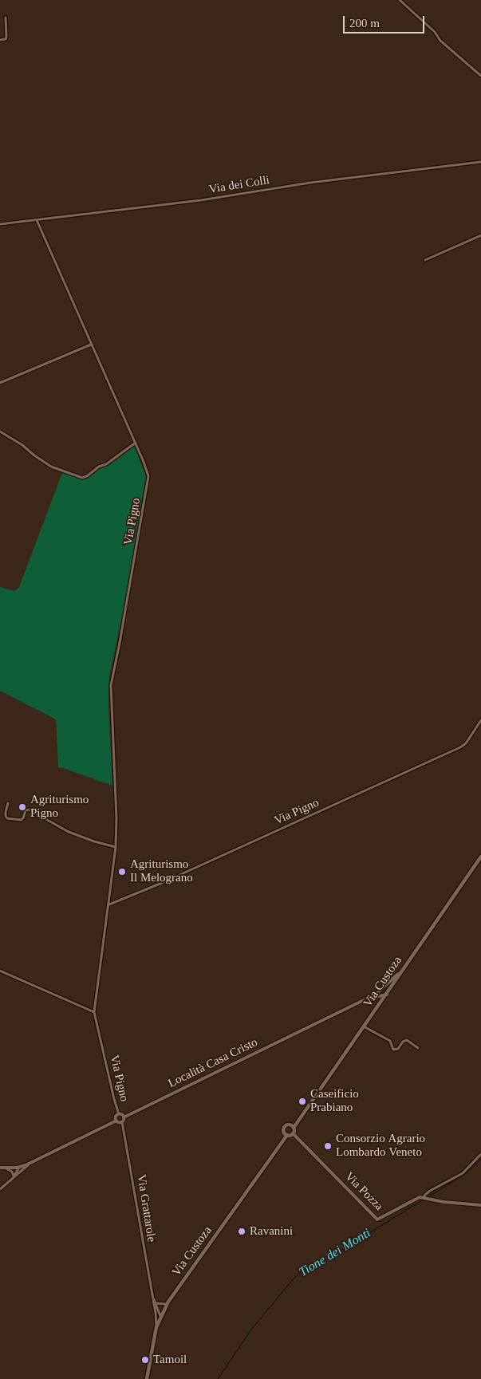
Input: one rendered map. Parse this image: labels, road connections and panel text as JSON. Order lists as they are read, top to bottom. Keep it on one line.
{"streets":{"main road":["Via Custoza"],"street":["Via dei Colli","Via Pigno","Località Casa Cristo","Via Pozza","Via Grattarole"]},"crossings":[["Via dei Colli","Via Pigno"],["Via Pigno","Località Casa Cristo"],["Via Pigno","Via Grattarole"],["Via Custoza","Via Pozza"],["Via Custoza","Via Grattarole"],["Località Casa Cristo","Via Grattarole"]],"water":["Tione dei Monti"],"places":["Agriturismo Pigno","Agriturismo Il Melograno","Caseificio Prabiano","Consorzio Agrario Lombardo Veneto","Ravanini","Tamoil"],"scale_bar":"200 m"}
